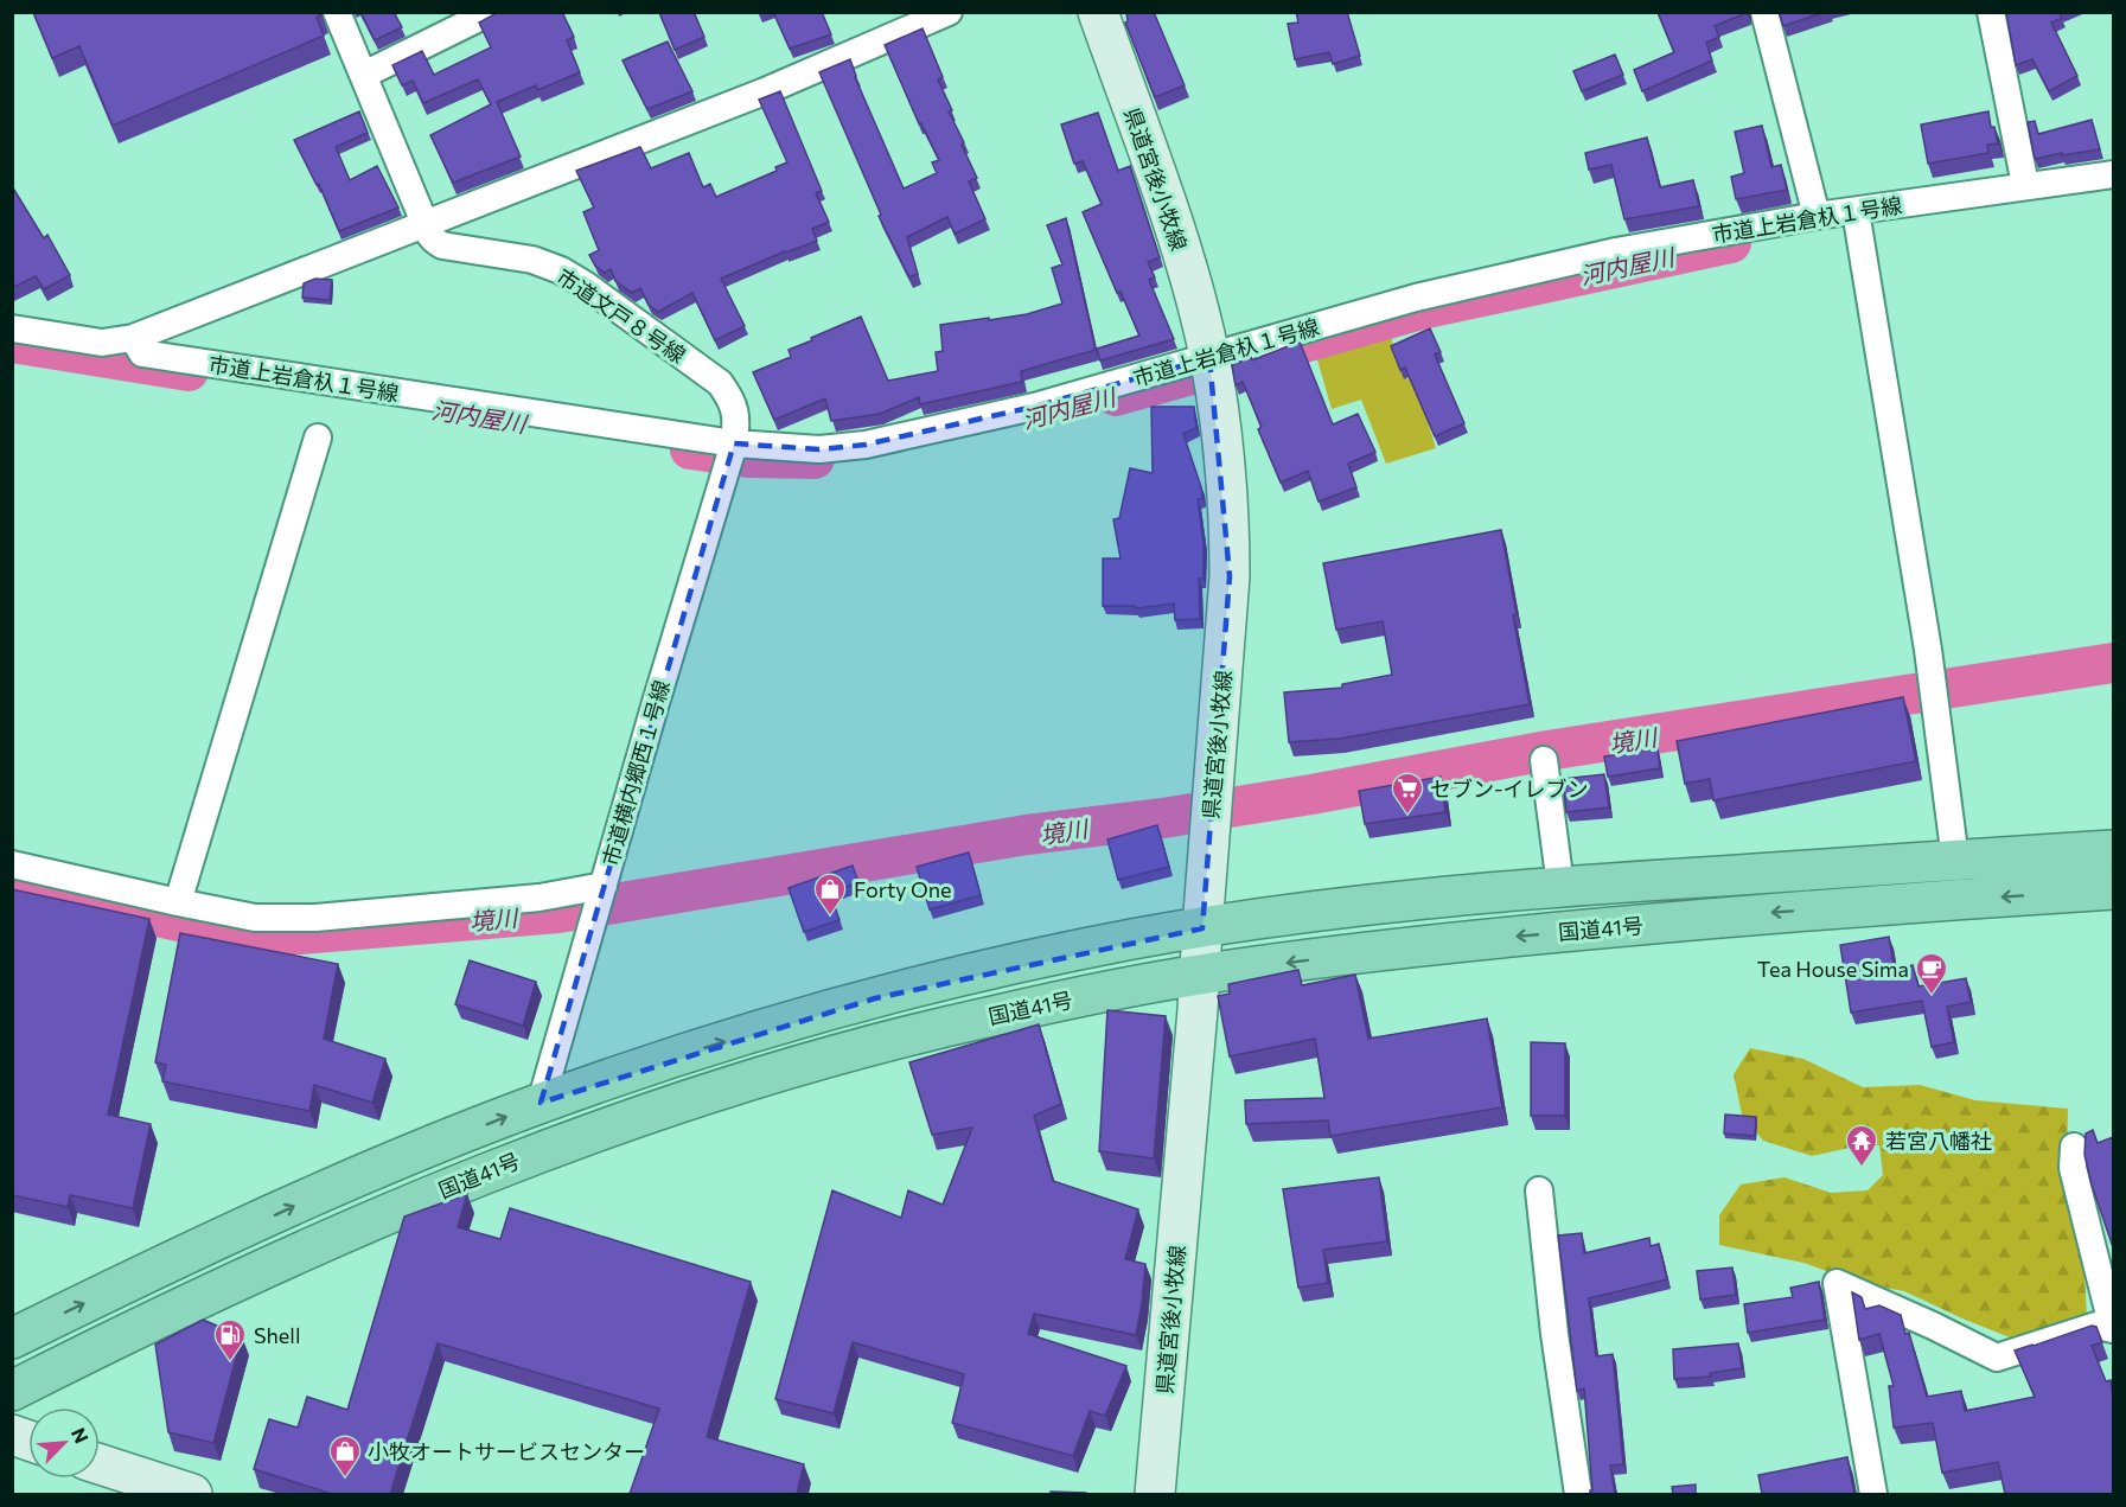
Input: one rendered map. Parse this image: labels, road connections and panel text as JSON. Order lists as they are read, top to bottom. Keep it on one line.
{"streets":{"highway":["国道41号"],"main road":["県道宮後小牧線"],"street":["市道上岩倉杁１号線","市道文戸８号線","市道横内郷西１号線"]},"crossings":[["県道宮後小牧線","市道上岩倉杁１号線"],["県道宮後小牧線","国道41号"],["市道上岩倉杁１号線","市道文戸８号線"],["市道上岩倉杁１号線","市道横内郷西１号線"],["市道文戸８号線","市道横内郷西１号線"],["市道横内郷西１号線","国道41号"]],"water":["河内屋川","境川"],"places":{"supermarket":["セブン-イレブン"],"shop":["Forty One","小牧オートサービスセンター"],"cafe":["Tea House Sima"],"temple":["若宮八幡社"],"fuel station":["Shell"]},"north":"top right"}
